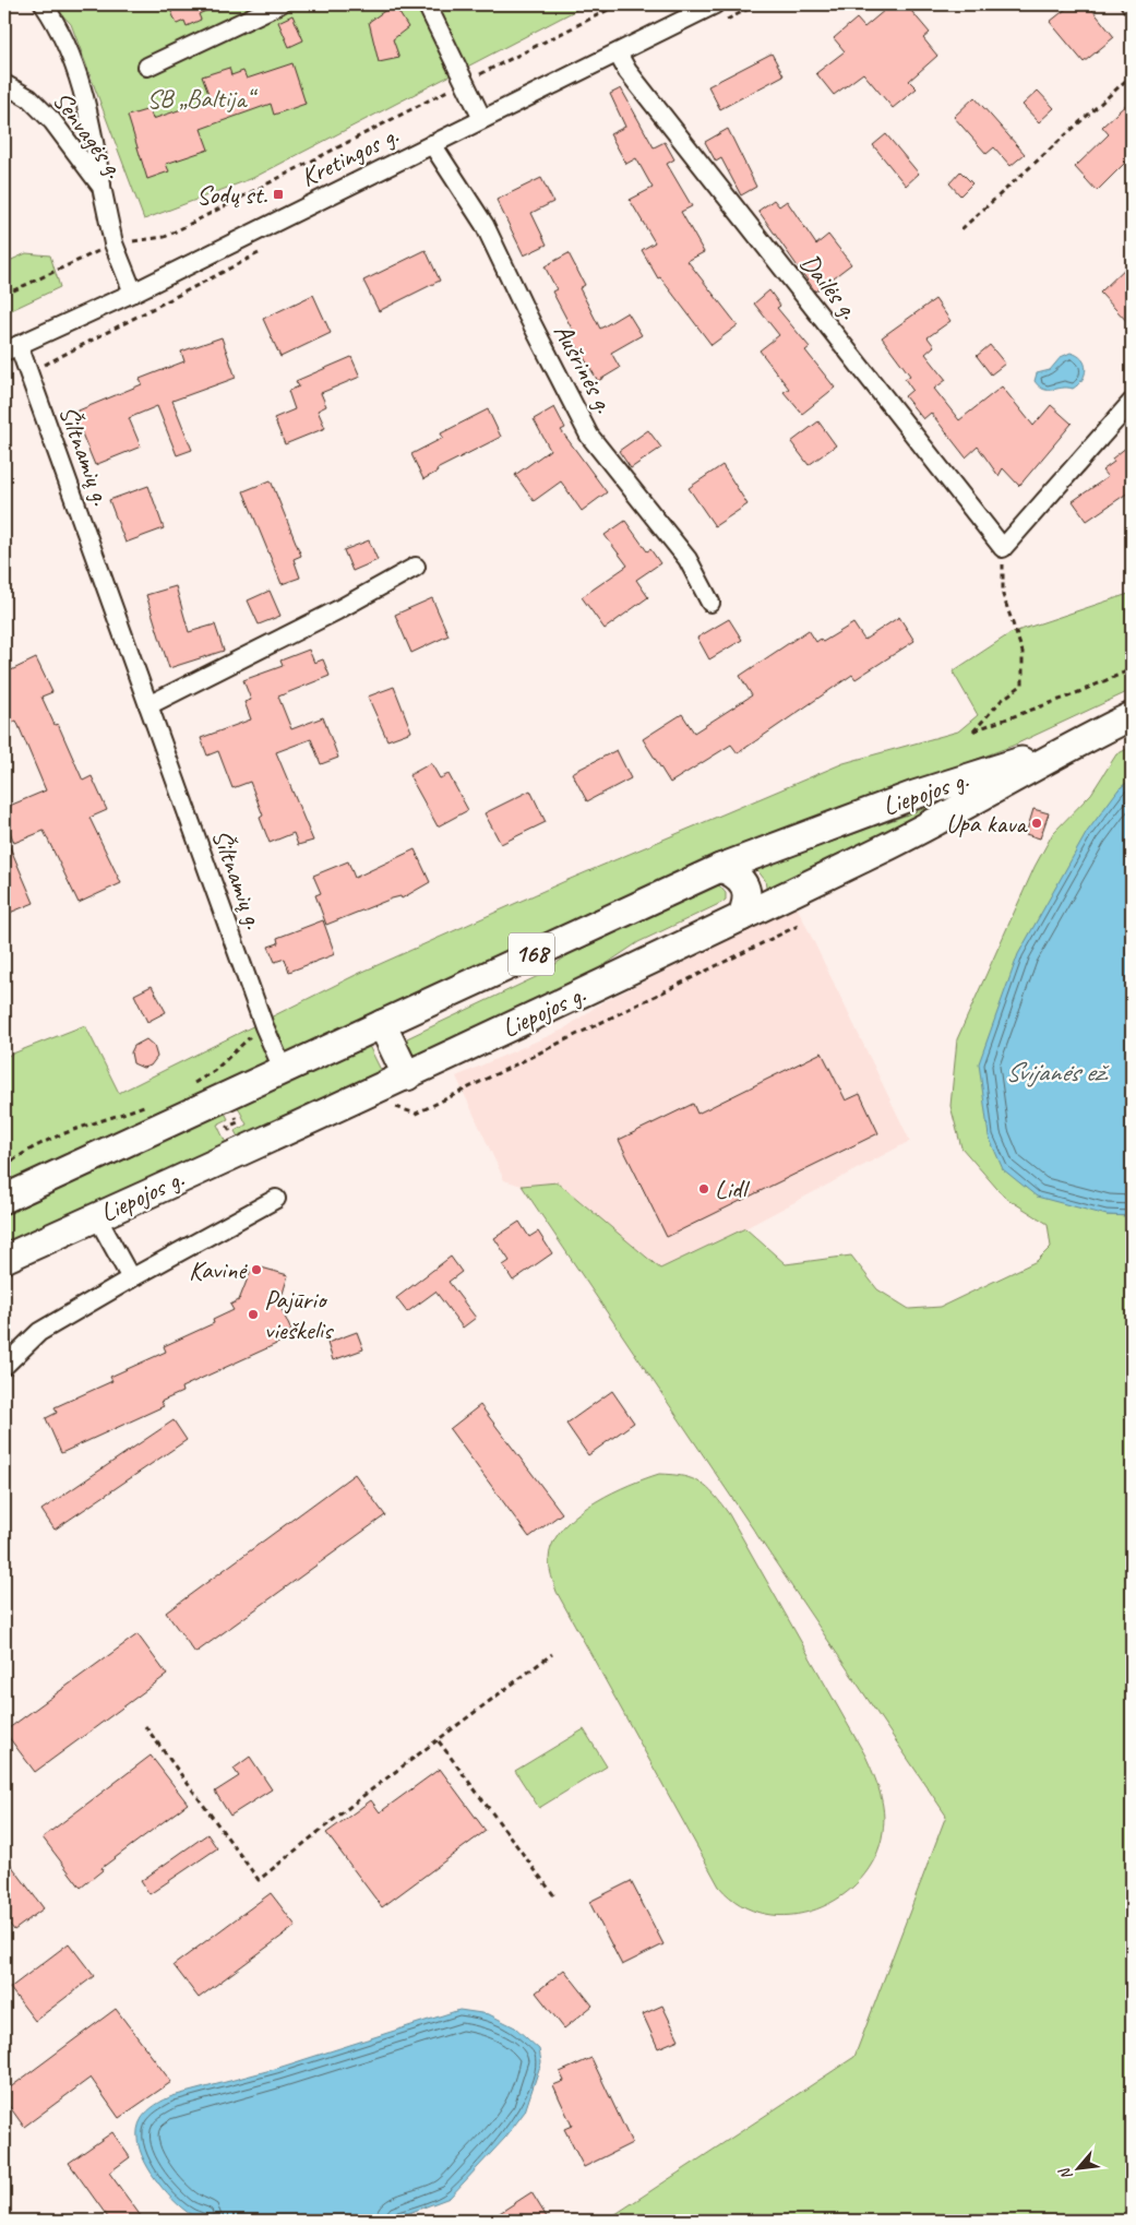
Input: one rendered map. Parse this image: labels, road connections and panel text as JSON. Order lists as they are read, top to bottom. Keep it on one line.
{"streets":{"main road":["Liepojos g.","168"],"street":["Senvagės g.","Kretingos g.","Dailės g.","Aušrinės g.","Šiltnamių g."]},"crossings":[["Senvagės g.","Kretingos g."],["Kretingos g.","Dailės g."],["Kretingos g.","Aušrinės g."],["Kretingos g.","Šiltnamių g."],["Šiltnamių g.","Liepojos g."]],"water":["Svijanės ež."],"parks":["SB „Baltija“"],"places":{"transit":["Sodų st."],"other":["Upa kava","Lidl","Kavinė","Pajūrio vieškelis"]},"north":"bottom left"}
